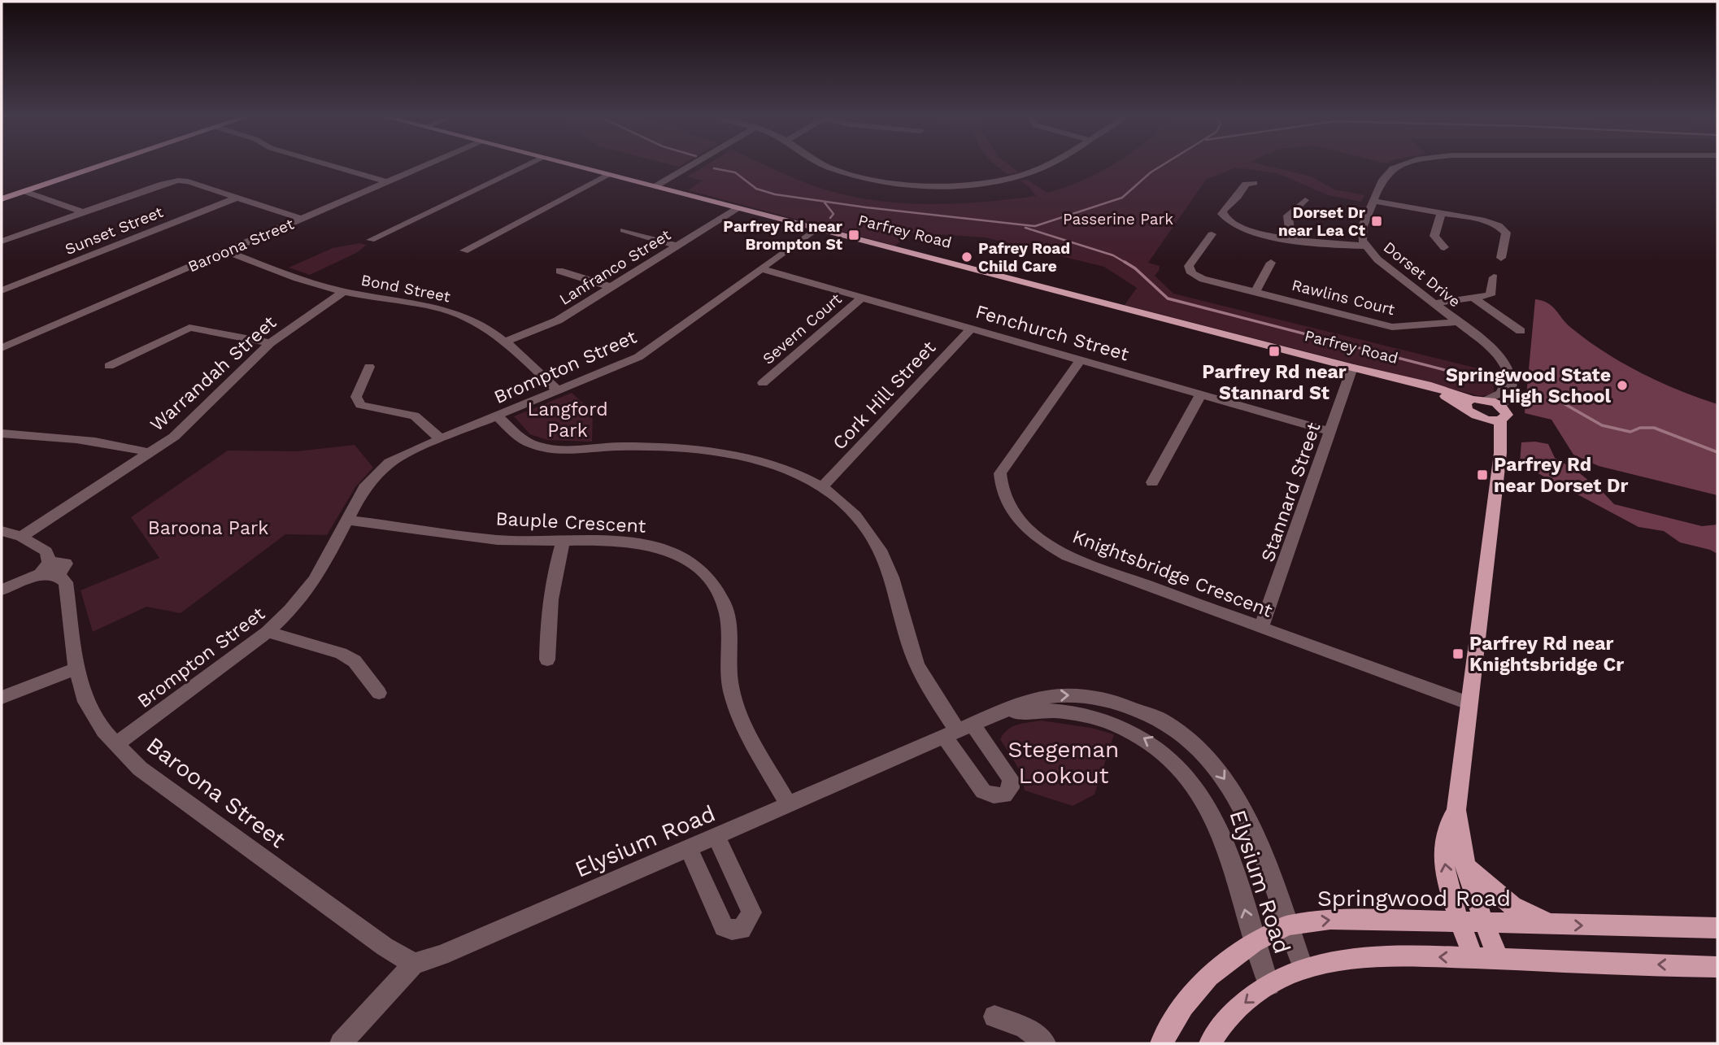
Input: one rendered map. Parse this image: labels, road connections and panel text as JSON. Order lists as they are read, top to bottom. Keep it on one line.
{"streets":{"main road":["Parfrey Road","Springwood Road"],"street":["Sunset Street","Baroona Street","Lanfranco Street","Dorset Drive","Bond Street","Rawlins Court","Severn Court","Fenchurch Street","Brompton Street","Warrandah Street","Cork Hill Street","Stannard Street","Bauple Crescent","Knightsbridge Crescent","Elysium Road"]},"crossings":[["Parfrey Road","Lanfranco Street"],["Parfrey Road","Brompton Street"],["Parfrey Road","Stannard Street"],["Baroona Street","Bond Street"],["Baroona Street","Brompton Street"],["Baroona Street","Warrandah Street"],["Baroona Street","Elysium Road"],["Lanfranco Street","Bond Street"],["Dorset Drive","Rawlins Court"],["Bond Street","Brompton Street"],["Bond Street","Warrandah Street"],["Severn Court","Fenchurch Street"],["Fenchurch Street","Brompton Street"],["Fenchurch Street","Cork Hill Street"],["Fenchurch Street","Stannard Street"],["Fenchurch Street","Knightsbridge Crescent"],["Brompton Street","Bauple Crescent"],["Stannard Street","Knightsbridge Crescent"],["Bauple Crescent","Elysium Road"],["Elysium Road","Springwood Road"]],"parks":["Passerine Park","Langford Park","Baroona Park","Stegeman Lookout"],"places":{"transit":["Dorset Dr near Lea Ct","Parfrey Rd near Brompton St","Parfrey Rd near Stannard St","Parfrey Rd near Dorset Dr","Parfrey Rd near Knightsbridge Cr"],"other":["Pafrey Road Child Care","Springwood State High School"]}}
